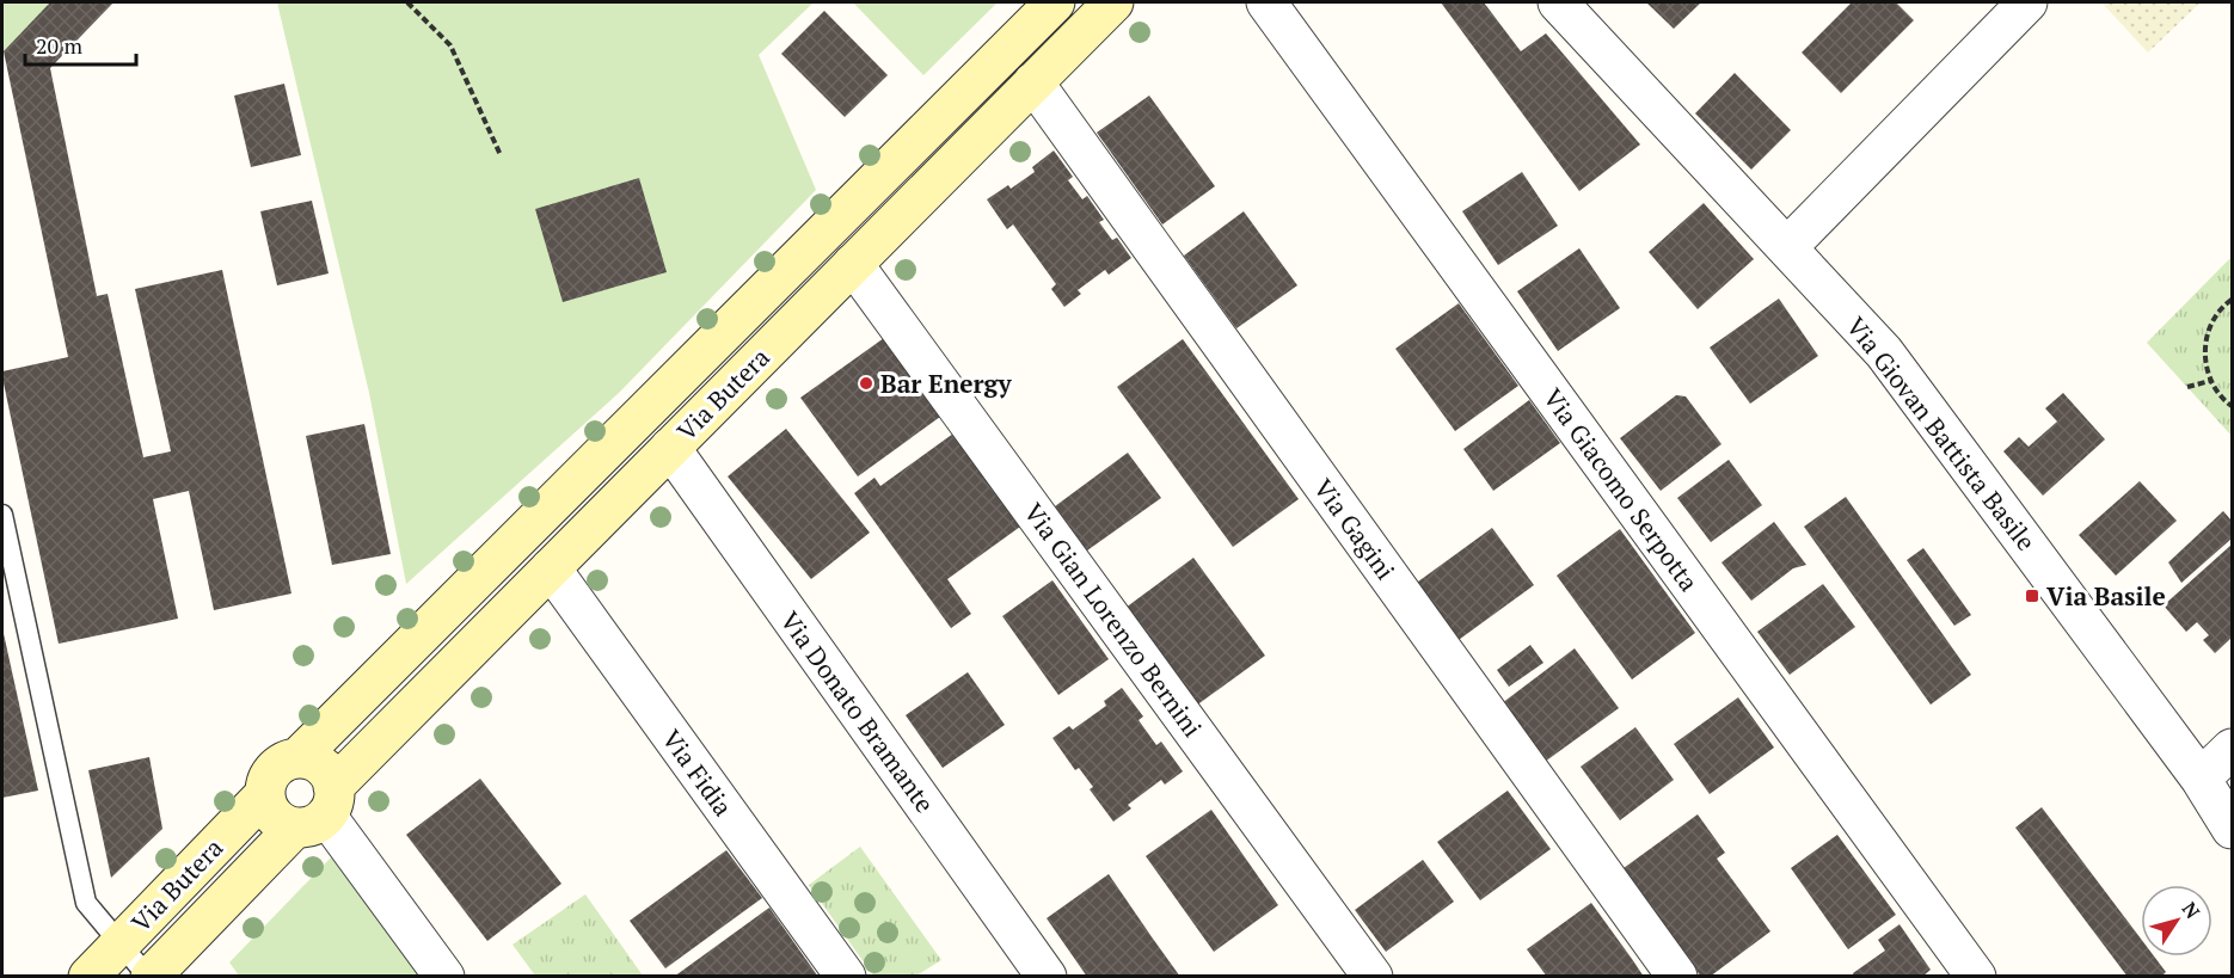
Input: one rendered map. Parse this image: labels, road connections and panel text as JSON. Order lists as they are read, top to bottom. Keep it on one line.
{"streets":{"main road":["Via Butera"],"street":["Via Giovan Battista Basile","Via Giacomo Serpotta","Via Gagini","Via Gian Lorenzo Bernini","Via Donato Bramante","Via Fidia"]},"crossings":[["Via Butera","Via Gagini"],["Via Butera","Via Gian Lorenzo Bernini"],["Via Butera","Via Donato Bramante"],["Via Butera","Via Fidia"]],"places":{"other":["Bar Energy"],"transit":["Via Basile"]},"scale_bar":"20 m","north":"top right"}
